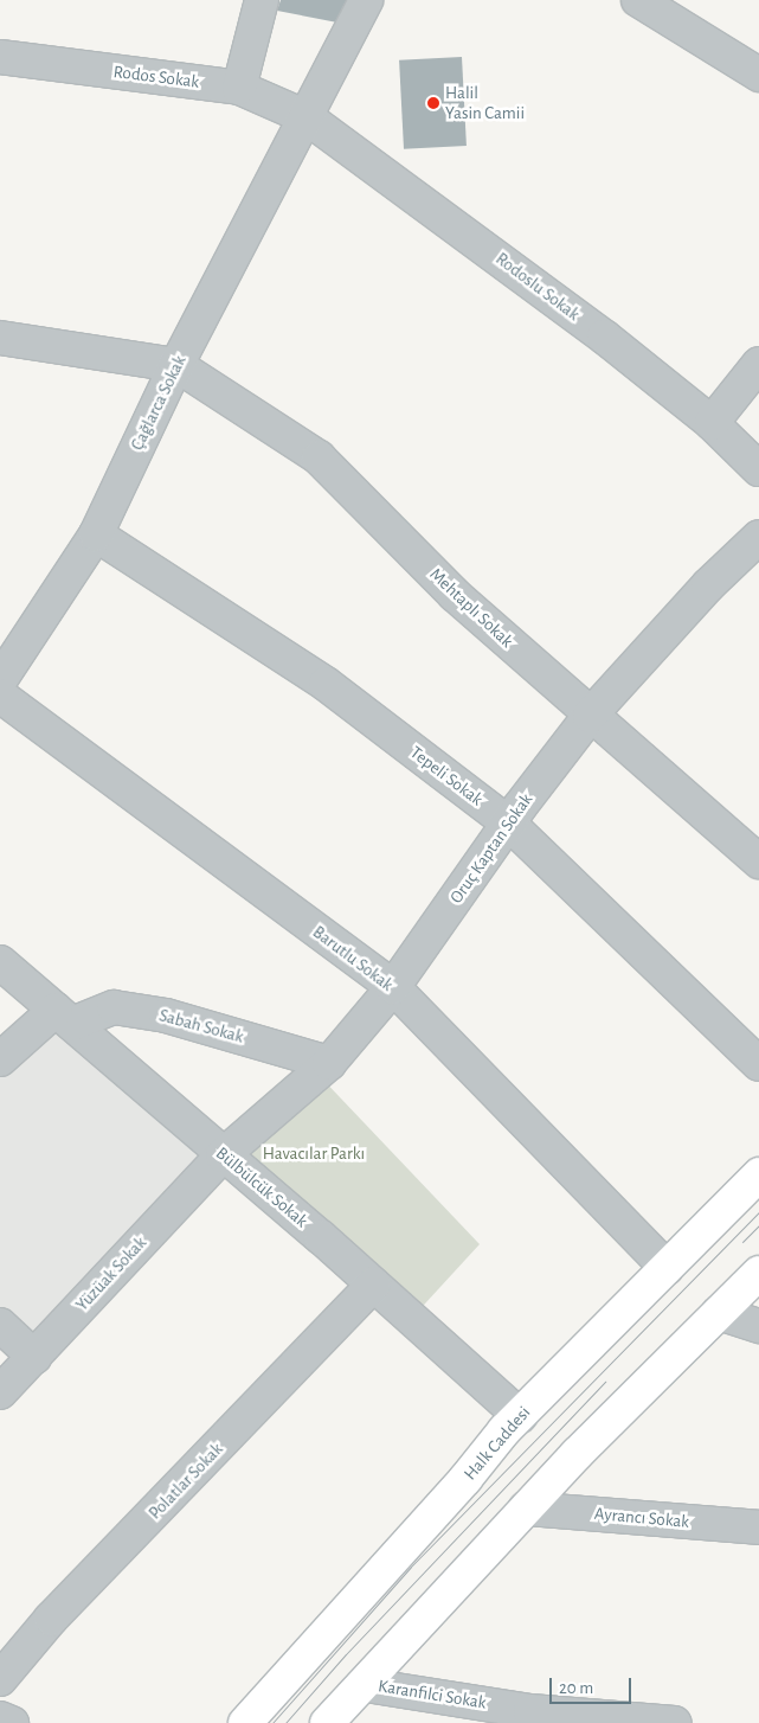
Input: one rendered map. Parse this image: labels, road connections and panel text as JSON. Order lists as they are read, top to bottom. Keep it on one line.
{"streets":{"main road":["Halk Caddesi"],"street":["Rodos Sokak","Rodoslu Sokak","Çağlarca Sokak","Mehtaplı Sokak","Tepeli Sokak","Oruç Kaptan Sokak","Barutlu Sokak","Sabah Sokak","Bülbülcük Sokak","Yüzüak Sokak","Polatlar Sokak","Ayrancı Sokak","Karanfilci Sokak"]},"crossings":[["Rodos Sokak","Rodoslu Sokak"],["Rodos Sokak","Çağlarca Sokak"],["Rodoslu Sokak","Çağlarca Sokak"],["Çağlarca Sokak","Mehtaplı Sokak"],["Çağlarca Sokak","Tepeli Sokak"],["Mehtaplı Sokak","Oruç Kaptan Sokak"],["Tepeli Sokak","Oruç Kaptan Sokak"],["Oruç Kaptan Sokak","Barutlu Sokak"],["Oruç Kaptan Sokak","Sabah Sokak"],["Oruç Kaptan Sokak","Bülbülcük Sokak"],["Oruç Kaptan Sokak","Yüzüak Sokak"],["Barutlu Sokak","Halk Caddesi"],["Sabah Sokak","Bülbülcük Sokak"],["Bülbülcük Sokak","Yüzüak Sokak"],["Bülbülcük Sokak","Halk Caddesi"],["Bülbülcük Sokak","Polatlar Sokak"]],"parks":["Havacılar Parkı"],"places":["Halil Yasin Camii"],"scale_bar":"20 m"}
